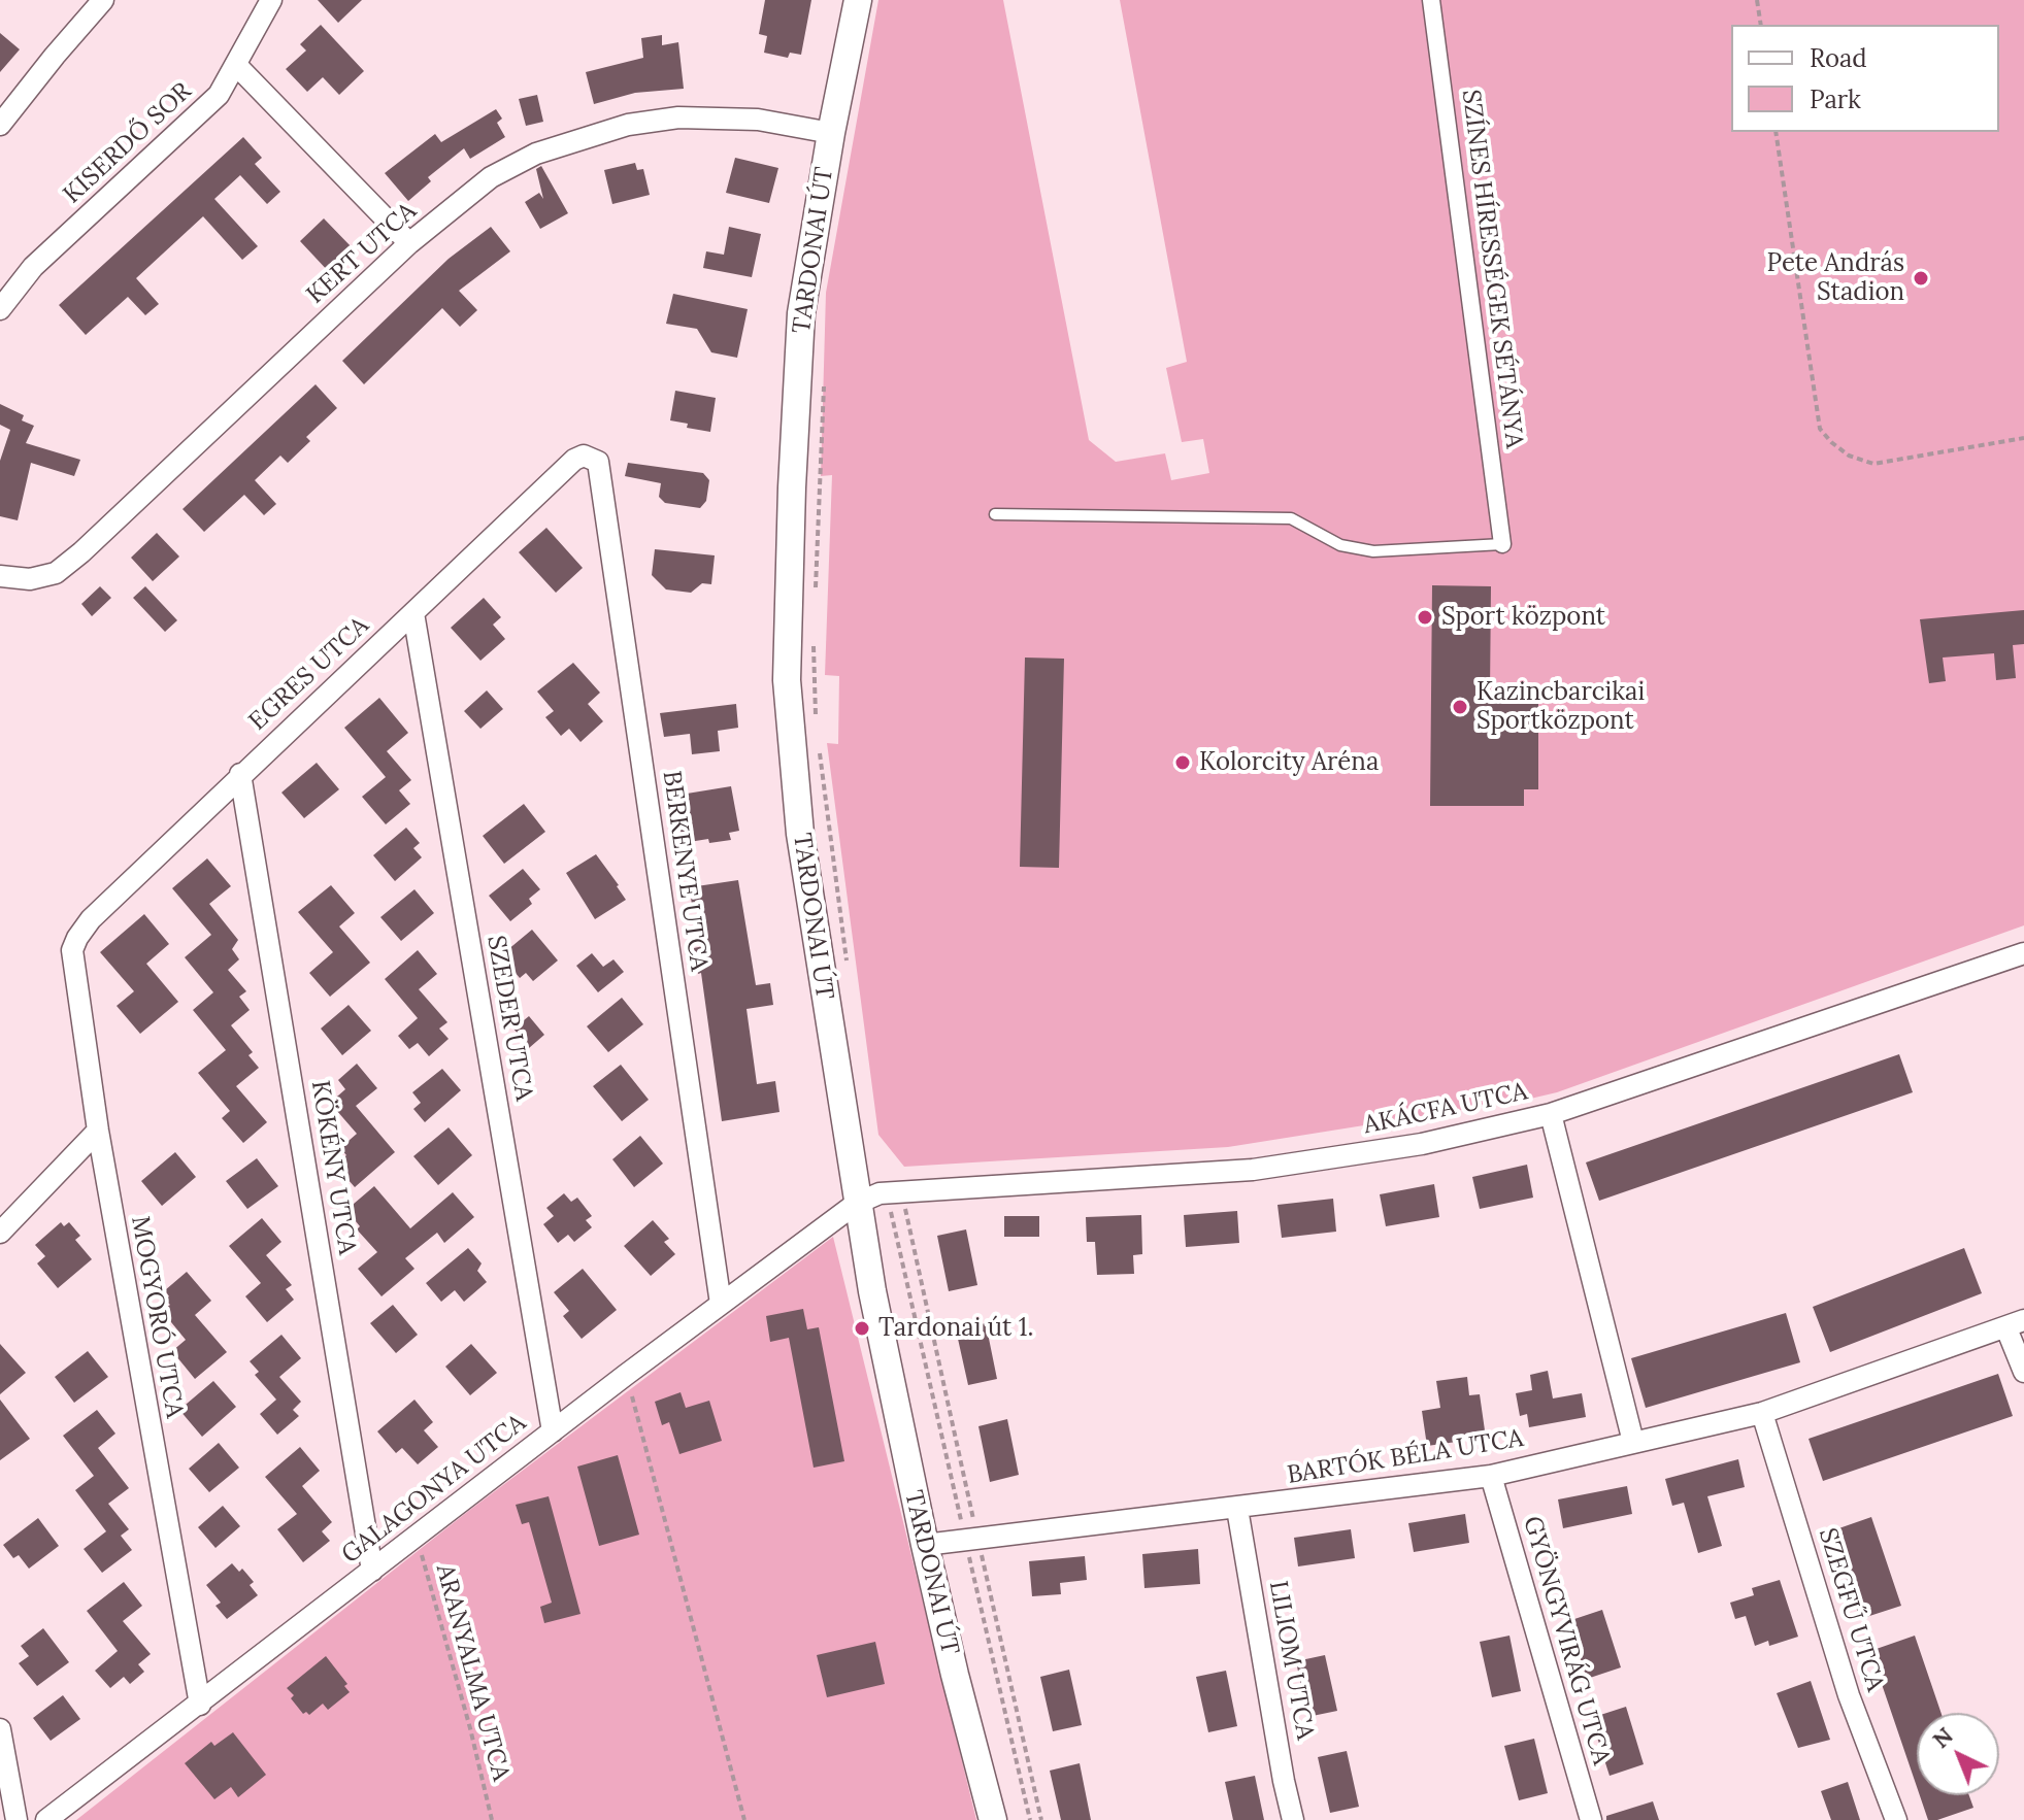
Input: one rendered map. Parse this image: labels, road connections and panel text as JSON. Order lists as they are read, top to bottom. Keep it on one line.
{"streets":{"street":["KISERDŐ SOR","TARDONAI ÚT","KERT UTCA","SZÍNES HÍRESSÉGEK SÉTÁNYA","EGRES UTCA","BERKENYE UTCA","SZEDER UTCA","AKÁCFA UTCA","KÖKÉNY UTCA","MOGYORÓ UTCA","BARTÓK BÉLA UTCA","GALAGONYA UTCA","SZEGFŰ UTCA","GYÖNGYVIRÁG UTCA","LILIOM UTCA"],"path":["ARANYALMA UTCA"]},"crossings":[["TARDONAI ÚT","KERT UTCA"],["TARDONAI ÚT","AKÁCFA UTCA"],["TARDONAI ÚT","BARTÓK BÉLA UTCA"],["TARDONAI ÚT","GALAGONYA UTCA"],["EGRES UTCA","BERKENYE UTCA"],["EGRES UTCA","SZEDER UTCA"],["EGRES UTCA","KÖKÉNY UTCA"],["EGRES UTCA","MOGYORÓ UTCA"],["BERKENYE UTCA","GALAGONYA UTCA"],["SZEDER UTCA","GALAGONYA UTCA"],["AKÁCFA UTCA","GALAGONYA UTCA"],["KÖKÉNY UTCA","GALAGONYA UTCA"],["MOGYORÓ UTCA","GALAGONYA UTCA"],["BARTÓK BÉLA UTCA","SZEGFŰ UTCA"],["BARTÓK BÉLA UTCA","GYÖNGYVIRÁG UTCA"],["BARTÓK BÉLA UTCA","LILIOM UTCA"],["GALAGONYA UTCA","ARANYALMA UTCA"]],"places":["Pete András Stadion","Sport központ","Kazincbarcikai Sportközpont","Kolorcity Aréna","Tardonai út 1."],"legend":["Road","Park"],"north":"top left"}
